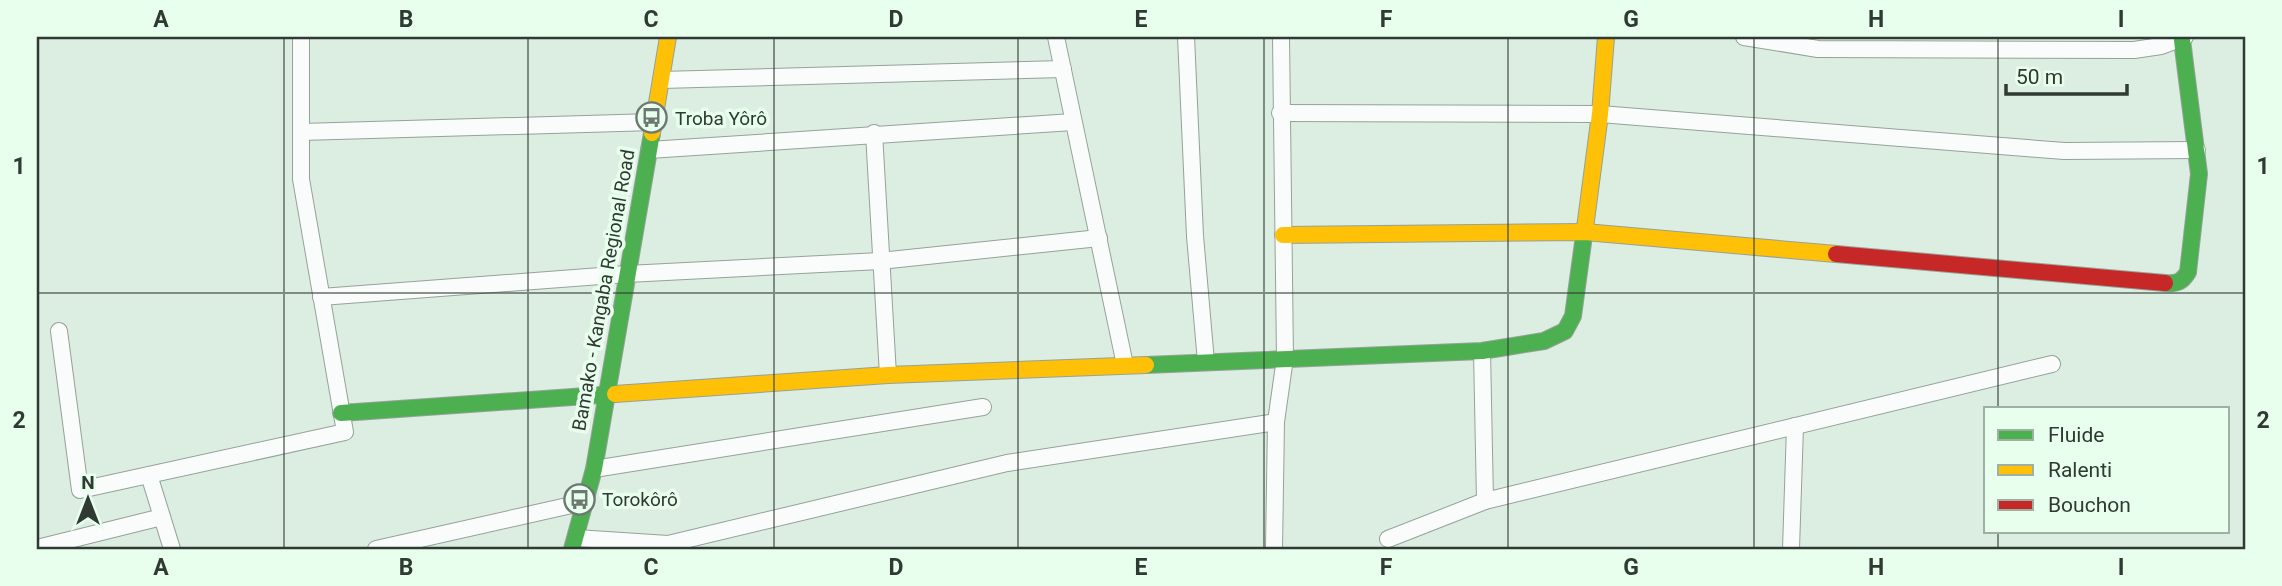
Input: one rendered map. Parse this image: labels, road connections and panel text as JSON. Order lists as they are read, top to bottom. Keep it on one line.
{"streets":{"street":["Bamako - Kangaba Regional Road"]},"places":{"bus stop":["Troba Yôrô","Torokôrô"]},"legend":["Fluide","Ralenti","Bouchon"],"scale_bar":"50 m","north":"top","grid":{"columns":["A","B","C","D","E","F","G","H","I"],"rows":["1","2"]}}
